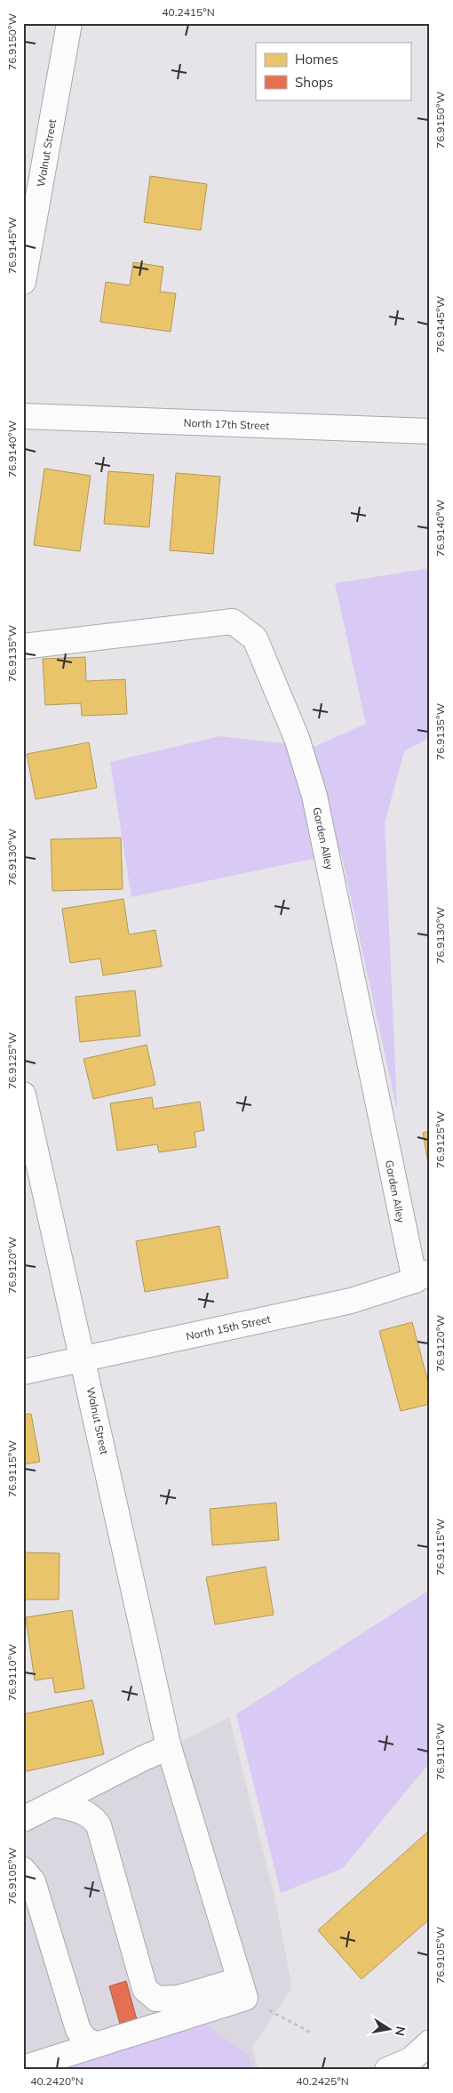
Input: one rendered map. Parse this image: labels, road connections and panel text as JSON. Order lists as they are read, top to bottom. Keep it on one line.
{"streets":{"street":["Walnut Street","North 17th Street","Garden Alley","North 15th Street"]},"crossings":[["Walnut Street","North 15th Street"],["Garden Alley","North 15th Street"]],"legend":["Homes","Shops"],"north":"right","coordinates":["40.2415°N","76.9150°W","76.9145°W","76.9140°W","76.9135°W","76.9130°W","76.9125°W","76.9120°W","76.9115°W","76.9110°W","76.9105°W","40.2420°N","40.2425°N"]}
